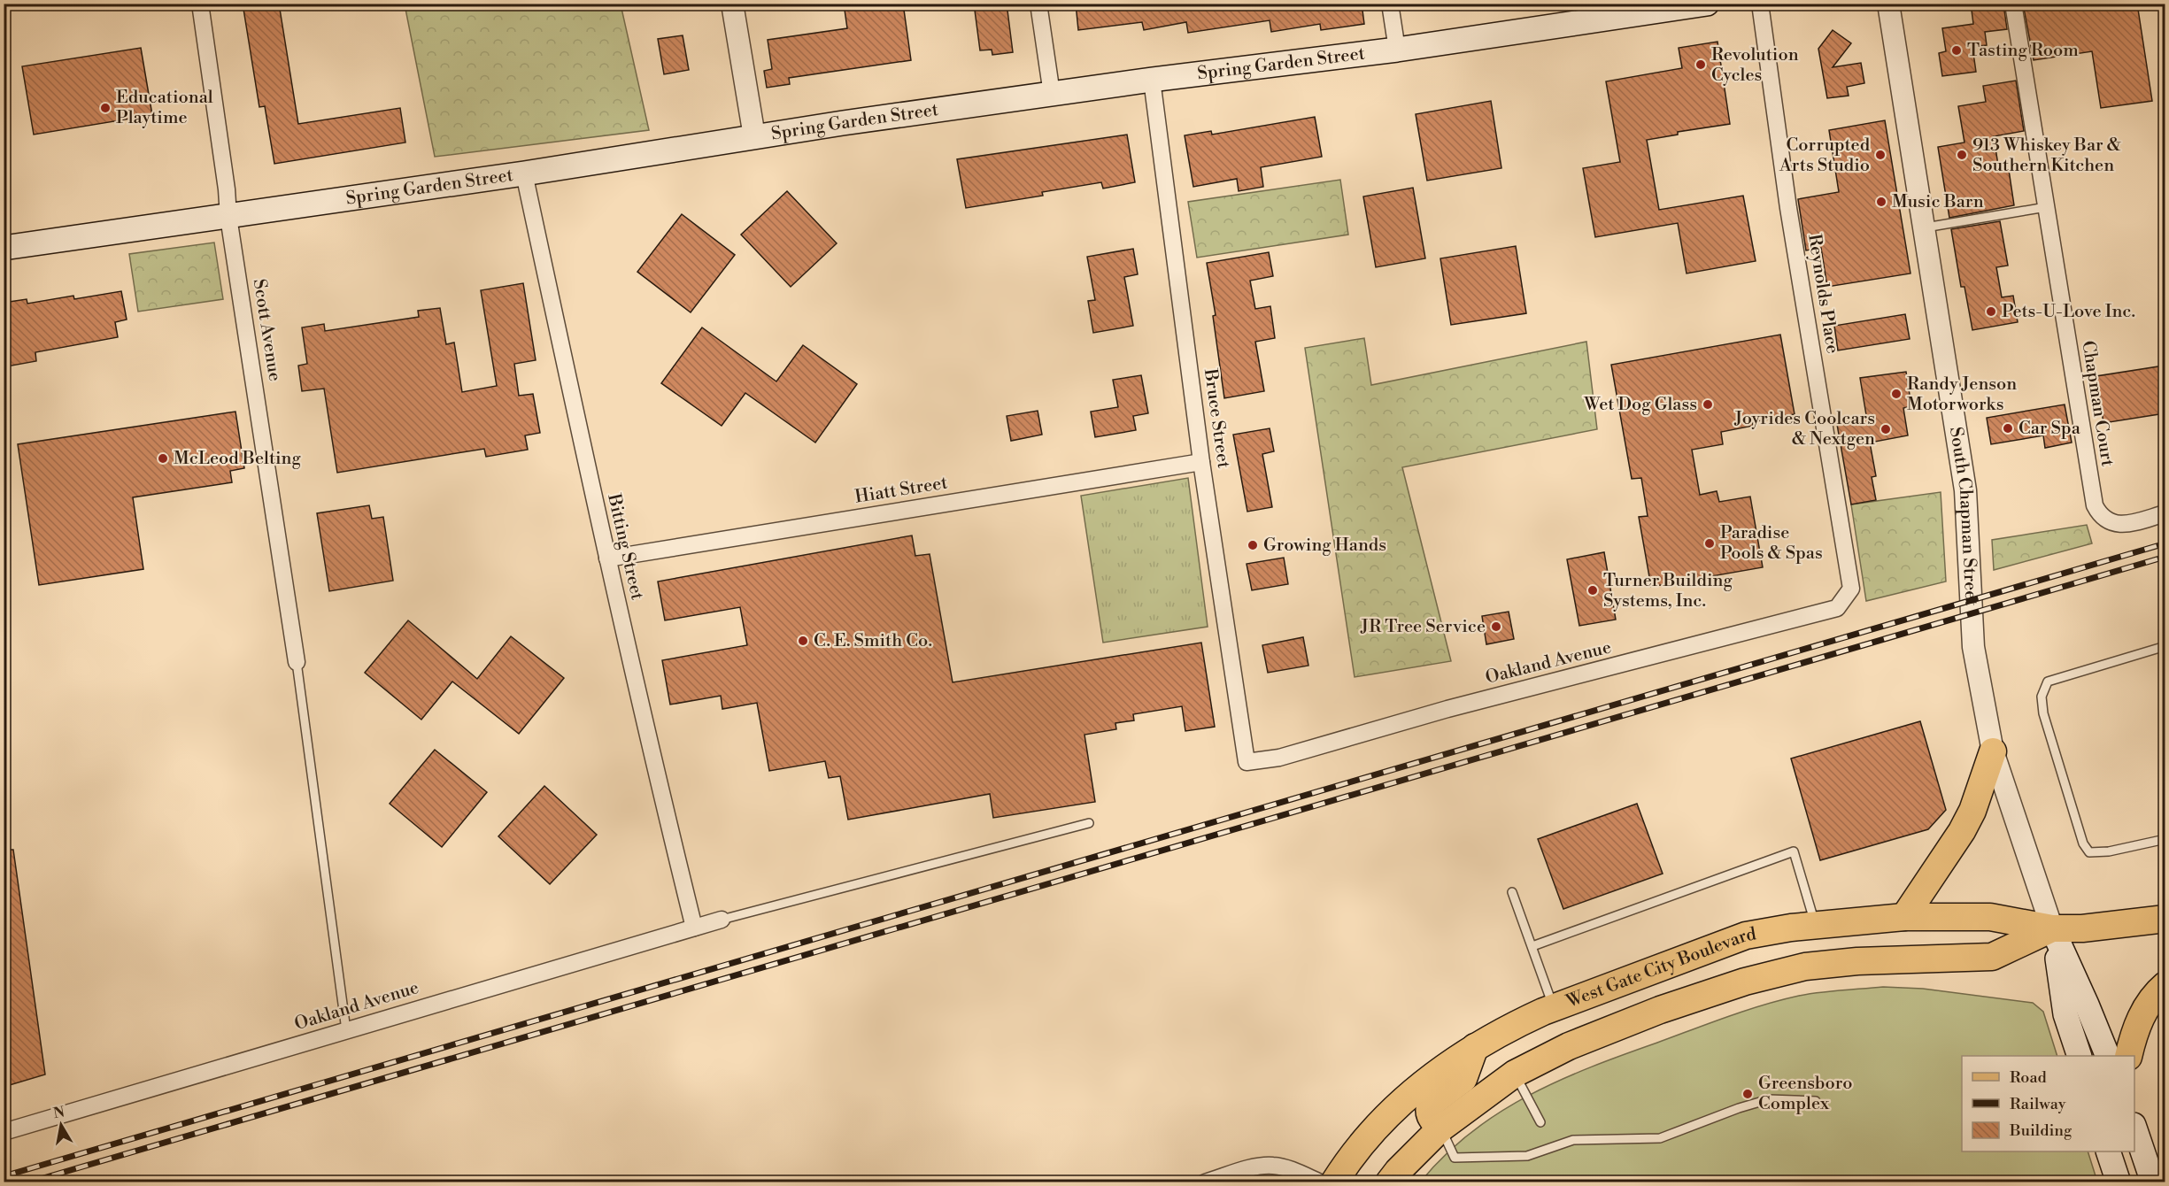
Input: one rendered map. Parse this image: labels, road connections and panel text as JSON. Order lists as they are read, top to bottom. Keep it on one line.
{"streets":{"main road":["Spring Garden Street","West Gate City Boulevard"],"street":["Reynolds Place","Scott Avenue","Chapman Court","Bruce Street","Hiatt Street","South Chapman Street","Bitting Street","Oakland Avenue"]},"crossings":[["Spring Garden Street","Scott Avenue"],["Spring Garden Street","Bruce Street"],["Spring Garden Street","Bitting Street"],["Reynolds Place","Oakland Avenue"],["Bruce Street","Hiatt Street"],["Bruce Street","Oakland Avenue"],["Hiatt Street","Bitting Street"],["South Chapman Street","West Gate City Boulevard"],["Bitting Street","Oakland Avenue"]],"places":["Tasting Room","Revolution Cycles","Educational Playtime","Corrupted Arts Studio","913 Whiskey Bar & Southern Kitchen","Music Barn","Pets-U-Love Inc.","Randy Jenson Motorworks","Wet Dog Glass","Car Spa","Joyrides Coolcars & Nextgen","McLeod Belting","Paradise Pools & Spas","Growing Hands","Turner Building Systems, Inc.","JR Tree Service","C. E. Smith Co.","Greensboro Complex"],"legend":["Road","Railway","Building"],"north":"top"}
